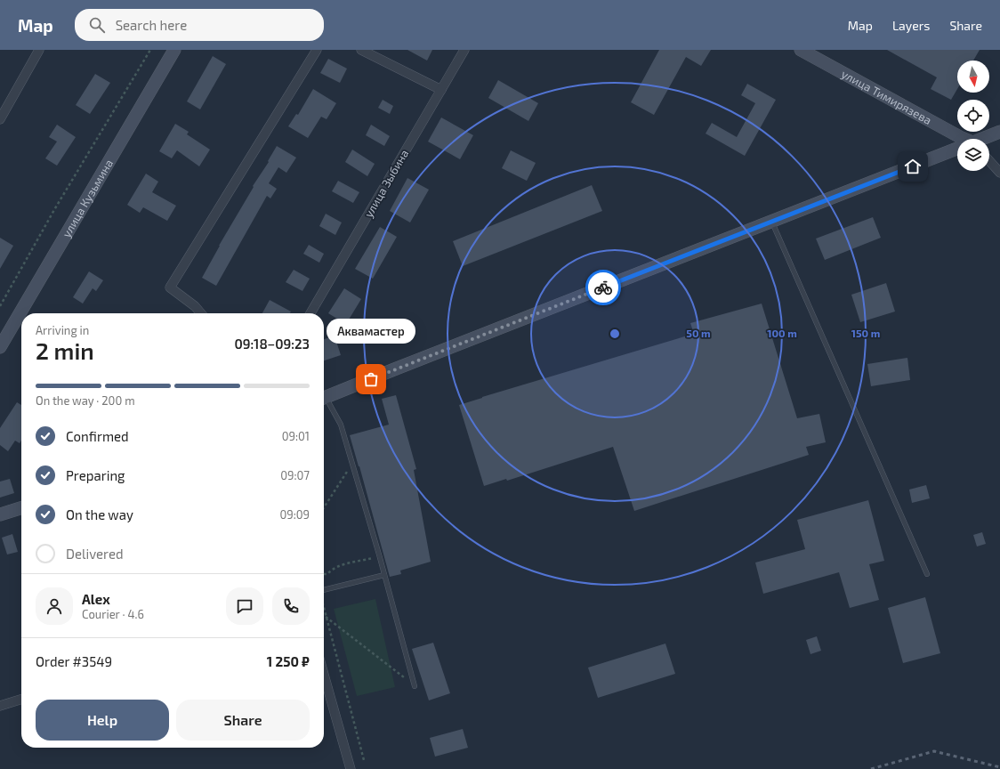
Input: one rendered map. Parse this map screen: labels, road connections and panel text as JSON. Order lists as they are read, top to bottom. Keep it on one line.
{"streets":{"main road":["улица Тимирязева","улица Кузьмина"],"street":["улица Зыбина"]},"places":["Аквамастер"],"north":"bottom","page":{"header":"Map","search":"Search here","nav":["Map","Layers","Share"],"heading":["2 min","Arriving in","09:18–09:23"],"panel":["Alex","Courier · 4.6","Order #3549","1 250 ₽"],"bubble":"Аквамастер","bar":"On the way · 200 m","list":[["Confirmed","09:01"],["Preparing","09:07"],["On the way","09:09"],"Delivered"],"buttons":["Help","Share"]},"rings":["50 m","100 m","150 m"]}
